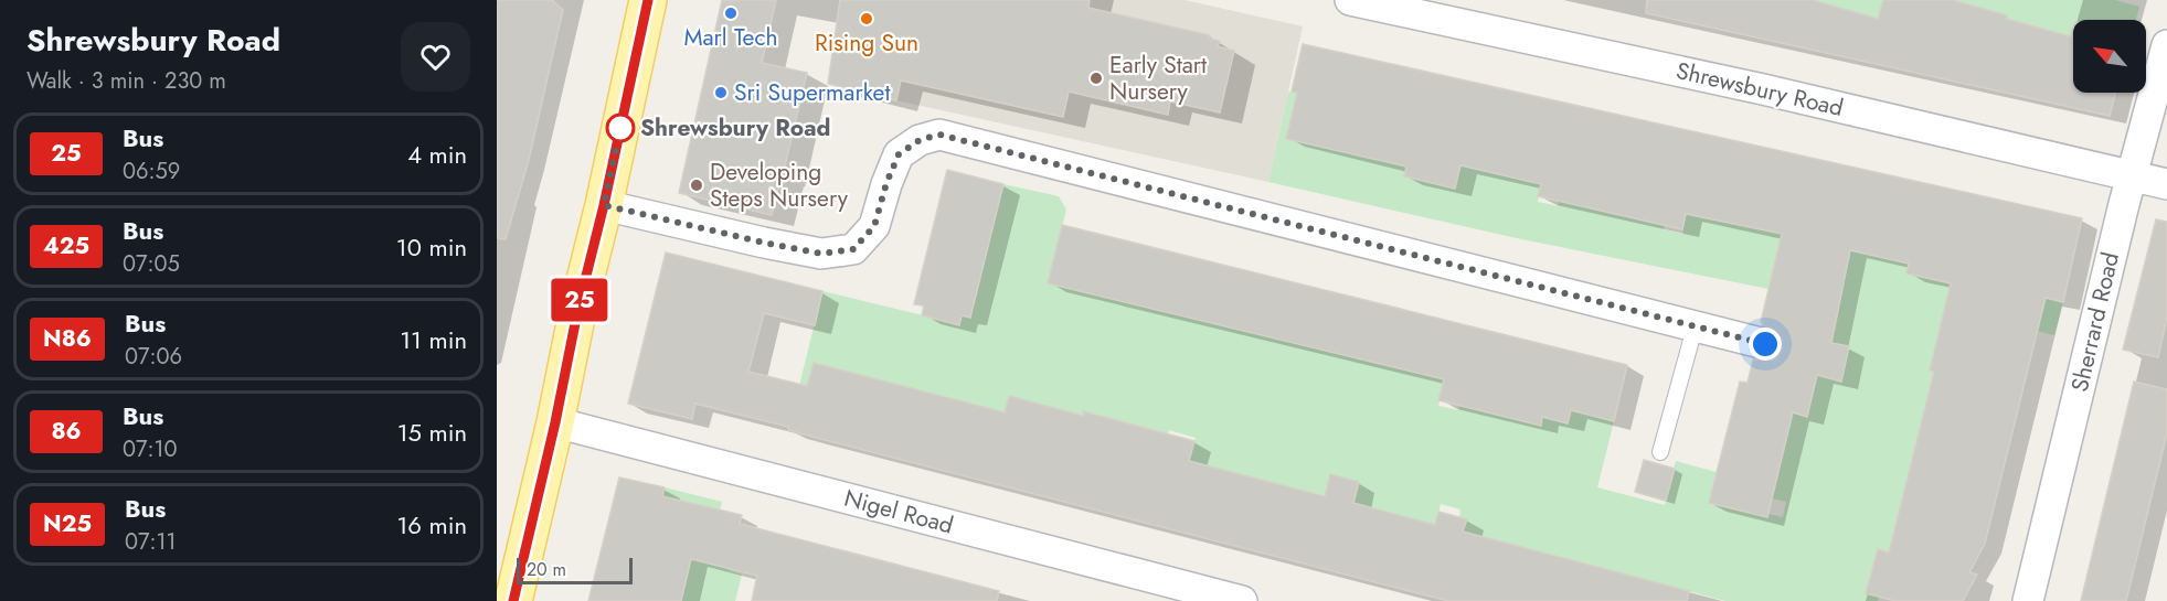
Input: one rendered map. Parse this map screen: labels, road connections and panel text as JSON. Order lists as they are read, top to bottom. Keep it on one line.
{"streets":{"street":["Shrewsbury Road","Sherrard Road","Nigel Road"]},"crossings":[["Shrewsbury Road","Sherrard Road"]],"places":["Marl Tech","Rising Sun","Early Start Nursery","Sri Supermarket","Shrewsbury Road","Developing Steps Nursery"],"lines":["bus line 25"],"scale_bar":"20 m","north":"top left","page":{"heading":["Shrewsbury Road","Walk · 3 min · 230 m"],"on_map":"25","list":[{"mark":"25","name":"Bus","note":"06:59","value":"4 min"},{"mark":"425","name":"Bus","note":"07:05","value":"10 min"},{"mark":"N86","name":"Bus","note":"07:06","value":"11 min"},{"mark":"86","name":"Bus","note":"07:10","value":"15 min"},{"mark":"N25","name":"Bus","note":"07:11","value":"16 min"}],"scale":"20 m"}}
